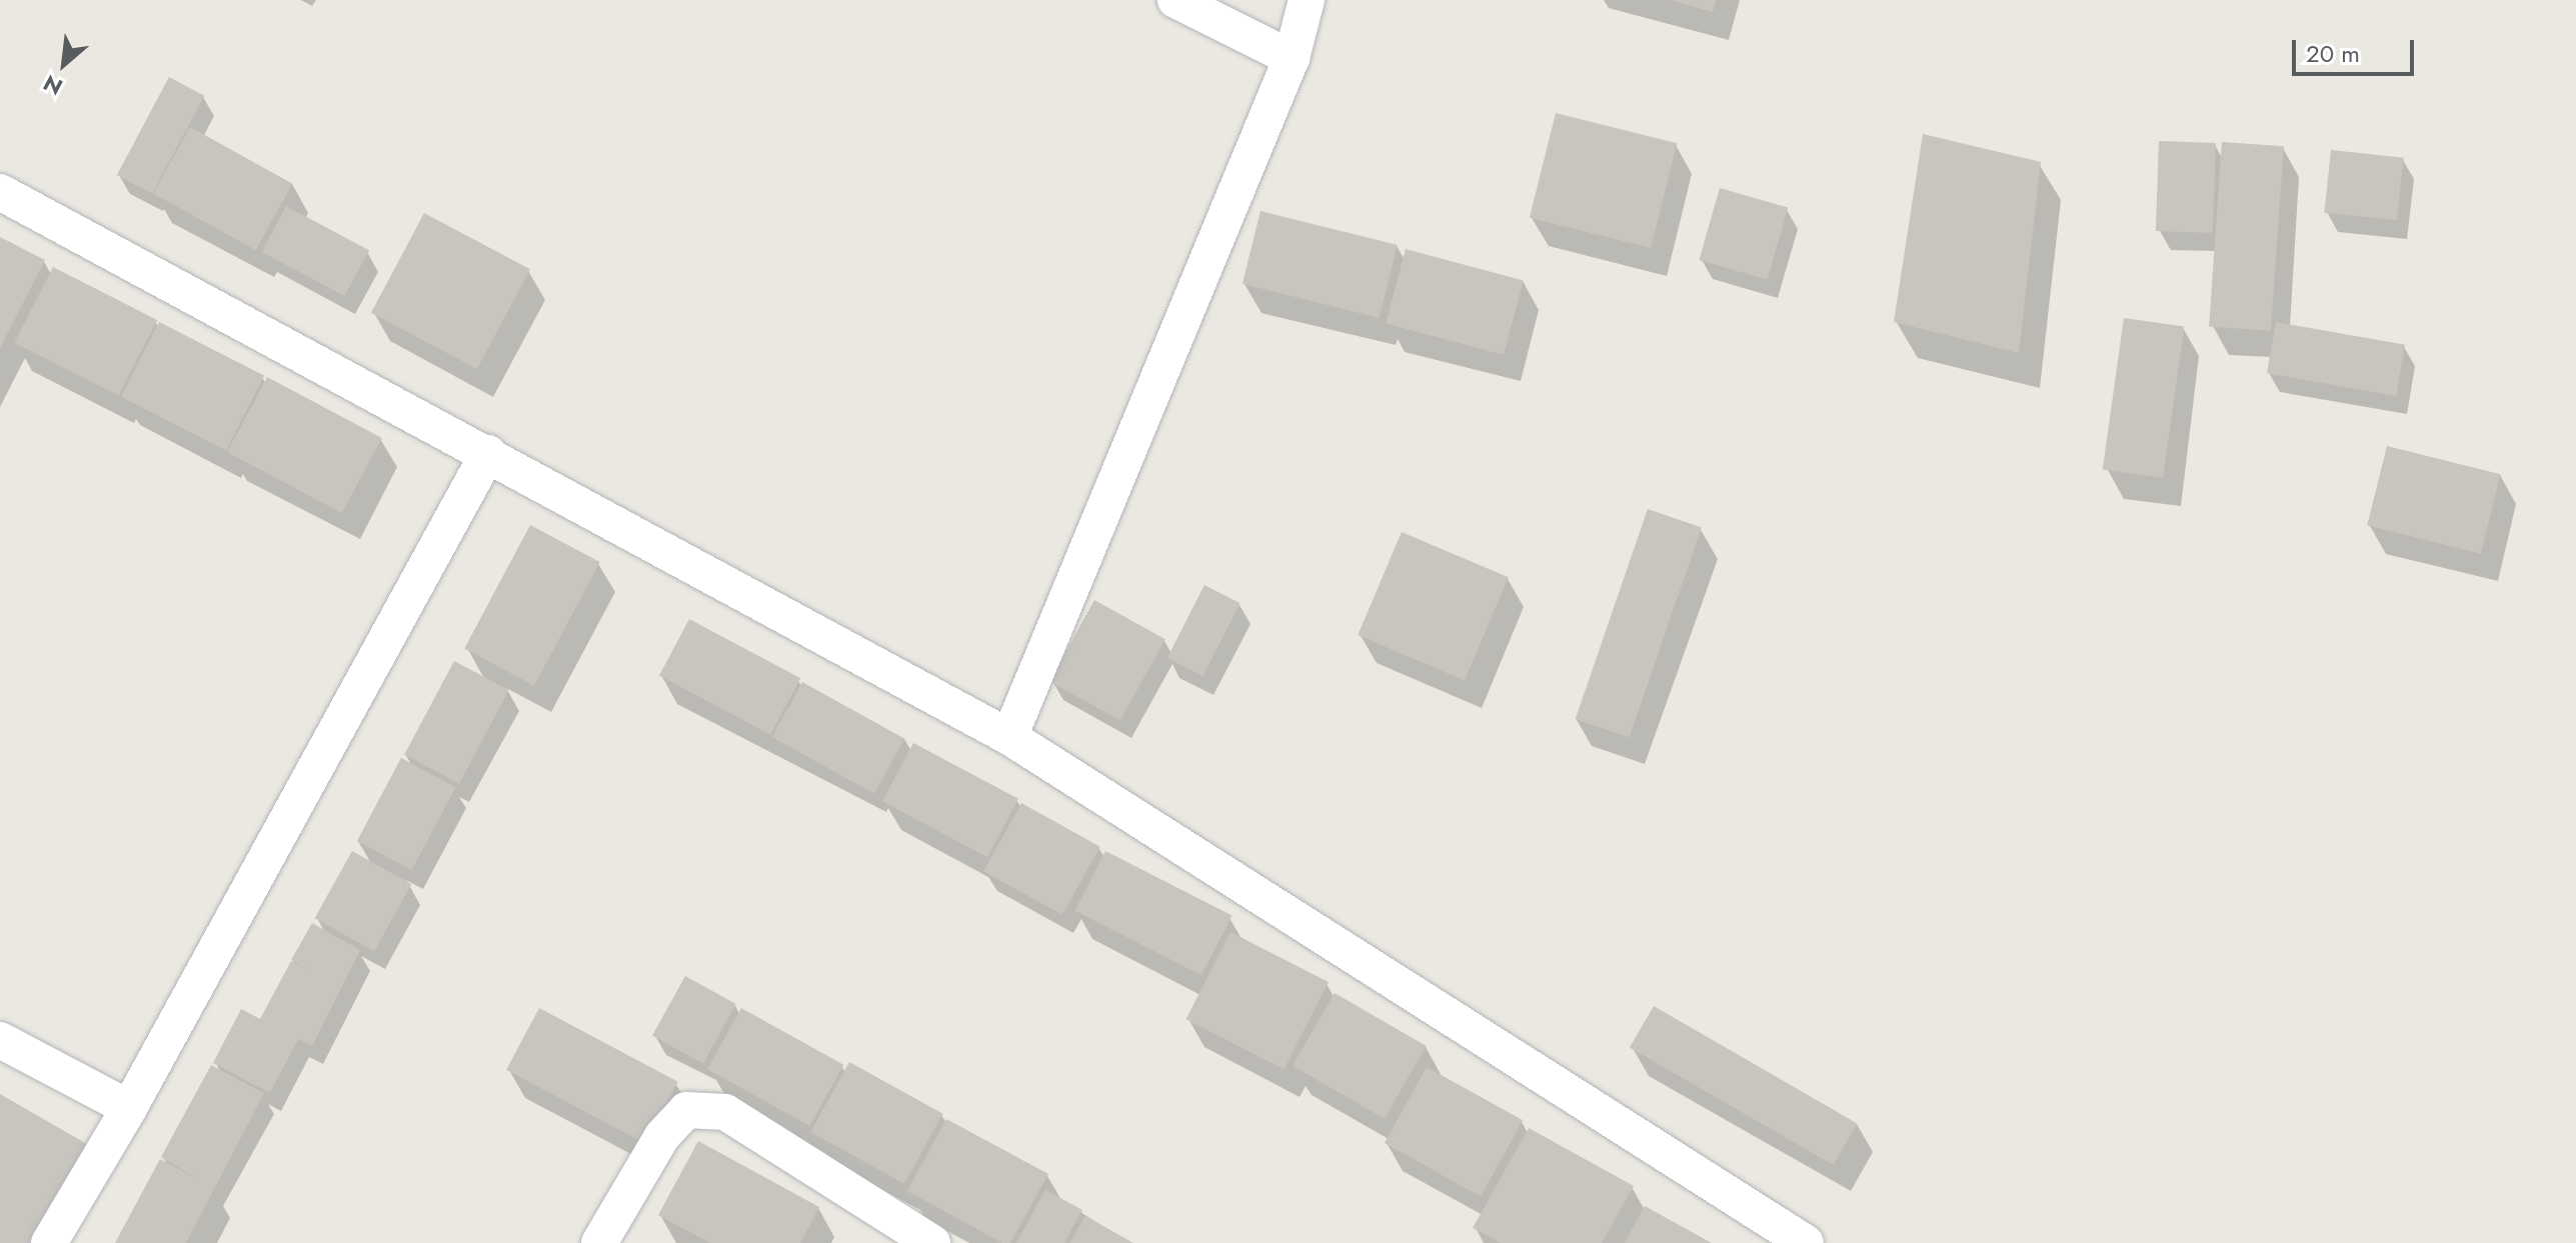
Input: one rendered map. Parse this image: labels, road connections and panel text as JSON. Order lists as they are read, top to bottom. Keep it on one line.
{"scale_bar":"20 m","north":"bottom left"}
